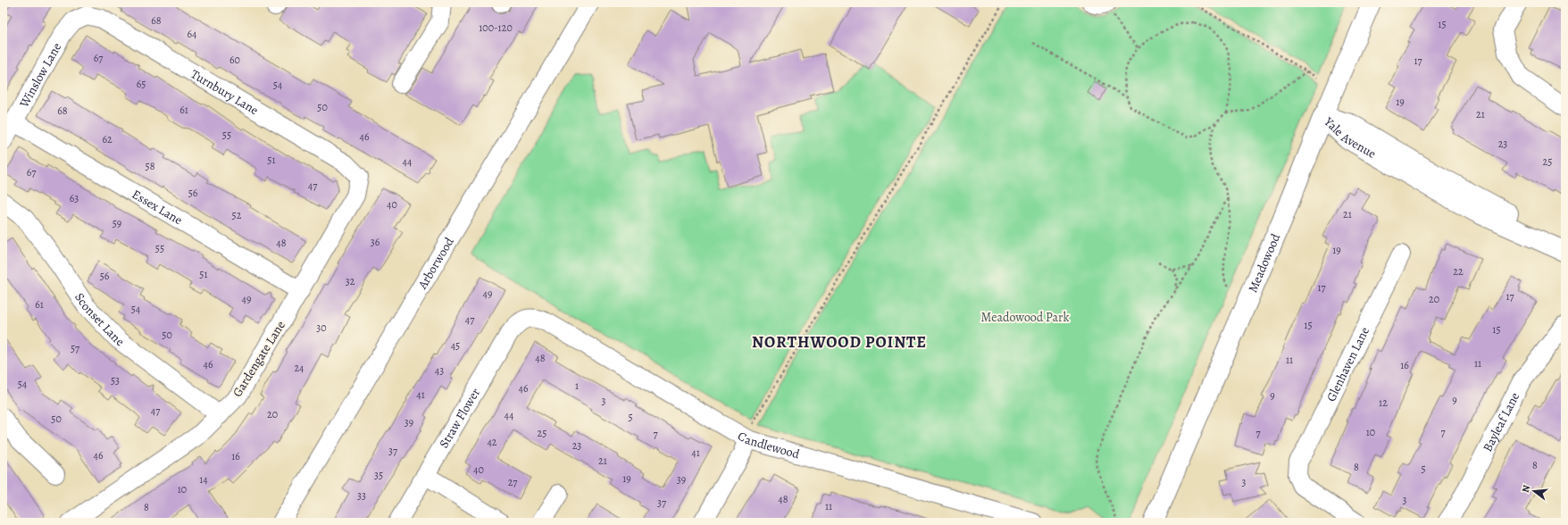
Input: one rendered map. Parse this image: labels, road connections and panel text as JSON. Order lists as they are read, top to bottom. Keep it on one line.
{"streets":{"main road":["Yale Avenue","Meadowood"],"street":["Winslow Lane","Turnbury Lane","Essex Lane","Arborwood","Sconset Lane","Gardengate Lane","Glenhaven Lane","Straw Flower","Bayleaf Lane","Candlewood"]},"crossings":[["Winslow Lane","Turnbury Lane"],["Winslow Lane","Essex Lane"],["Turnbury Lane","Gardengate Lane"],["Yale Avenue","Meadowood"],["Essex Lane","Gardengate Lane"],["Sconset Lane","Gardengate Lane"],["Straw Flower","Candlewood"]],"districts":["NORTHWOOD POINTE"],"parks":["Meadowood Park"],"house_numbers":["68","15","100-120","64","67","60","17","65","54","19","50","61","68","21","55","46","62","23","51","44","25","58","67","47","56","63","40","21","52","59","36","48","55","19","22","51","56","32","17","49","17","49","20","61","54","47","15","30","15","50","45","57","48","11","11","46","16","24","43","53","54","1","46","41","9","9","3","12","47","20","44","5","50","39","10","7","25","7","7","42","23","37","41","46","16","21","8","8","5","40","35","19","14","39","27","3","10","33","48","3","37","11","8"],"north":"left"}
